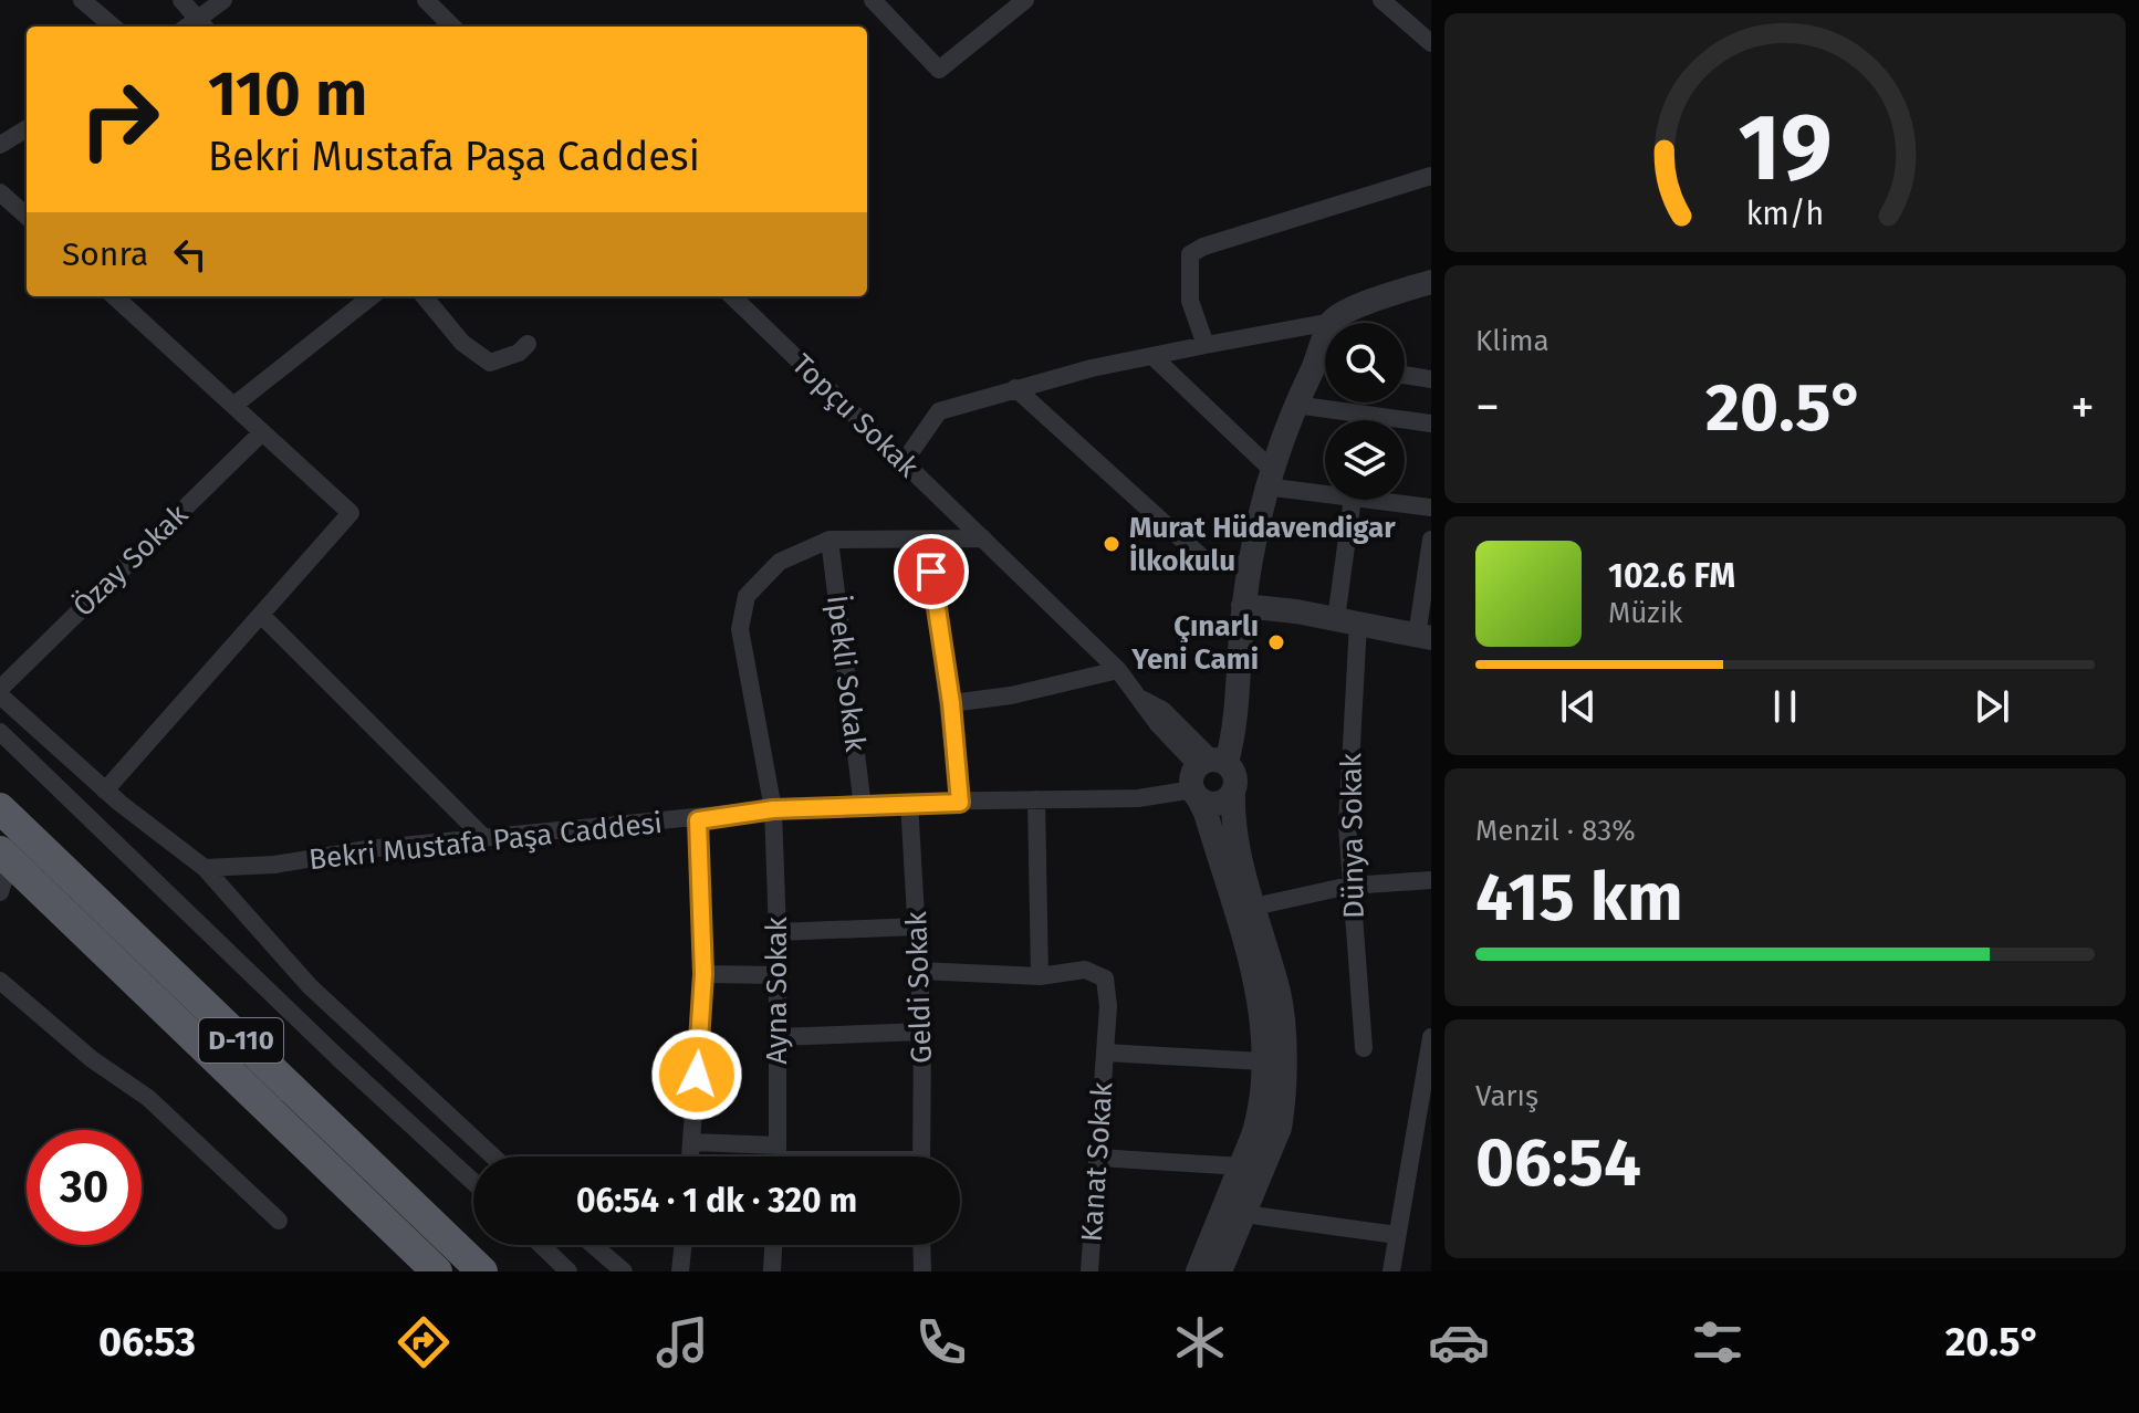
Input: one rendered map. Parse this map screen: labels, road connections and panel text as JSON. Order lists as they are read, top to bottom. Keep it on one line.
{"streets":{"highway":["D-110"],"street":["Topçu Sokak","Özay Sokak","İpekli Sokak","Dünya Sokak","Bekri Mustafa Paşa Caddesi","Geldi Sokak","Ayna Sokak","Kanat Sokak"]},"crossings":[["Topçu Sokak","Bekri Mustafa Paşa Caddesi"],["İpekli Sokak","Bekri Mustafa Paşa Caddesi"],["İpekli Sokak","Ayna Sokak"],["Bekri Mustafa Paşa Caddesi","Geldi Sokak"],["Bekri Mustafa Paşa Caddesi","Ayna Sokak"]],"places":["Murat Hüdavendigar İlkokulu","Çınarlı Yeni Cami"],"page":{"turn":["110 m","Bekri Mustafa Paşa Caddesi"],"then":"Sonra","tile":["Klima",["Menzil · 83%","415 km"],["Varış","06:54"]],"heat":["−","20.5°","+"],"song":["102.6 FM","Müzik"],"limit":"30","trip":"06:54 · 1 dk · 320 m","tabs":["06:53","20.5°"],"gauge":["19","km/h"]}}
